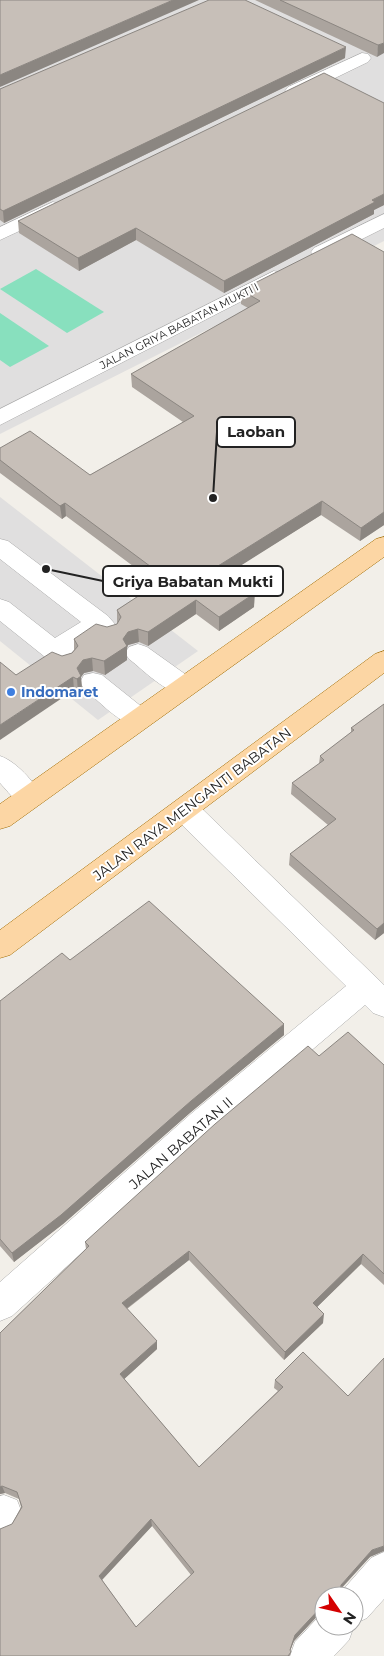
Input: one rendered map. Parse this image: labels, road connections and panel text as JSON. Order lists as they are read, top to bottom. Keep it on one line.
{"streets":{"main road":["JALAN RAYA MENGANTI BABATAN"],"street":["JALAN GRIYA BABATAN MUKTI I","JALAN BABATAN II"]},"crossings":[["JALAN RAYA MENGANTI BABATAN","JALAN BABATAN II"]],"places":["Laoban","Griya Babatan Mukti","Indomaret"],"north":"bottom right"}
